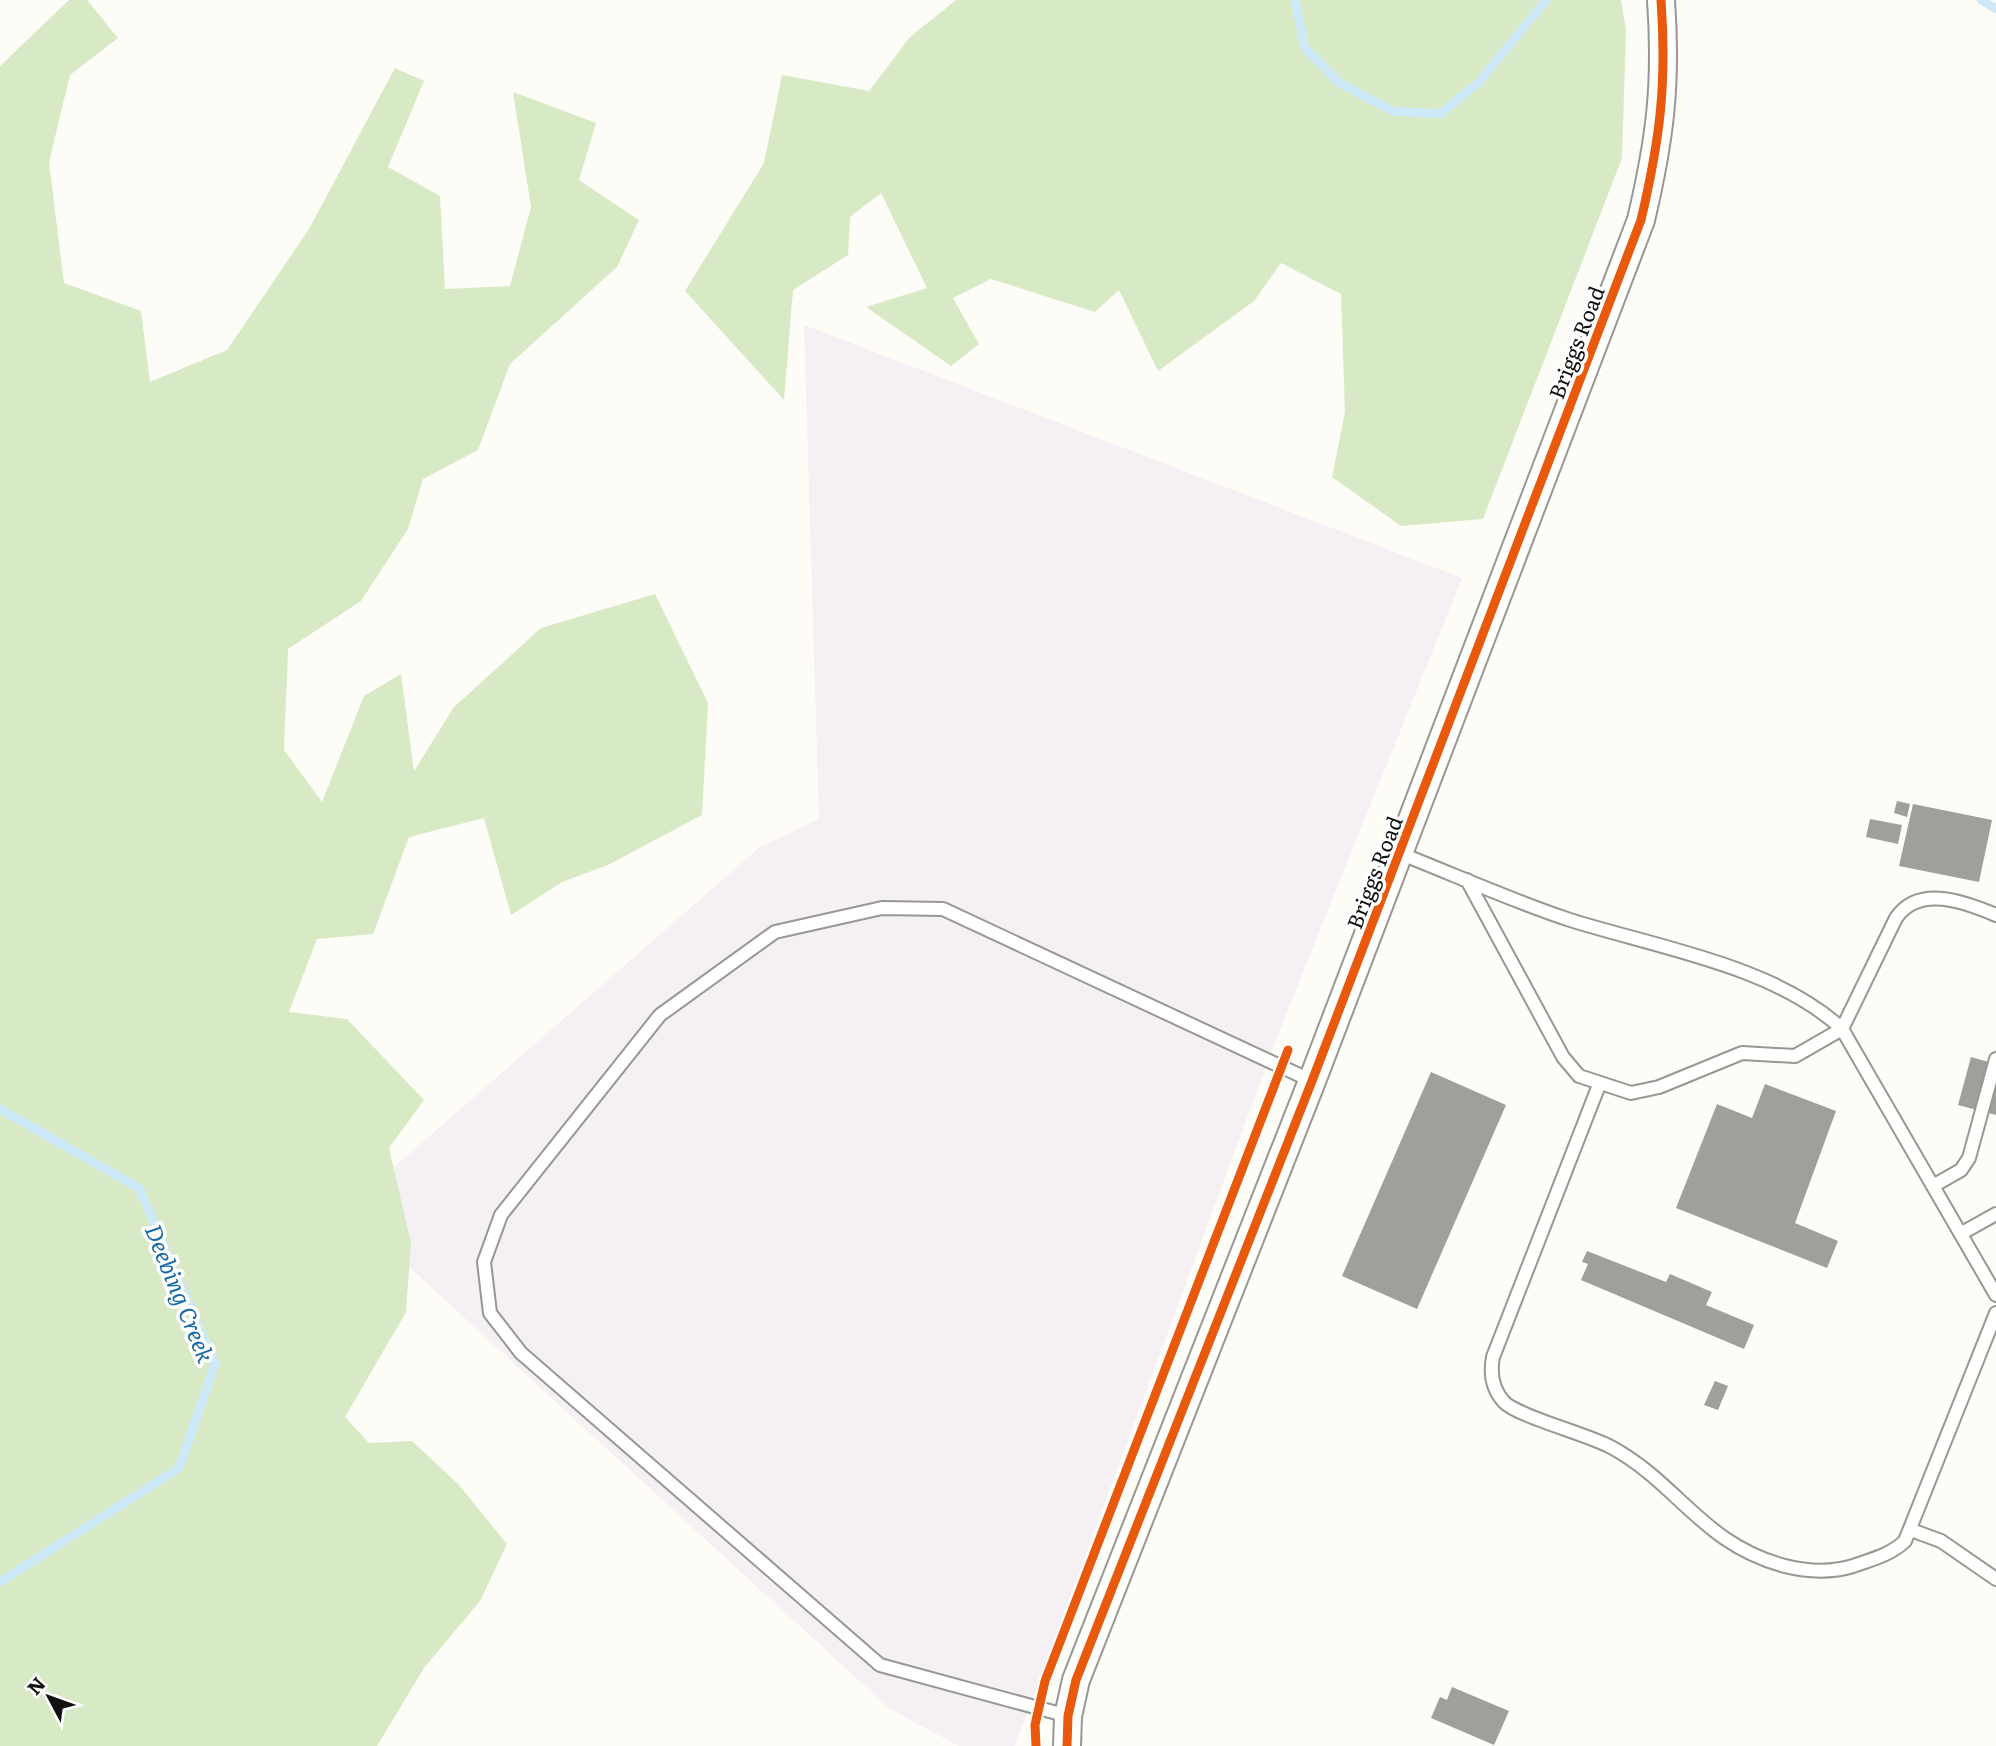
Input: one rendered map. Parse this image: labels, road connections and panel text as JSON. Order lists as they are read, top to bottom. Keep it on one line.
{"streets":{"street":["Briggs Road"]},"water":["Deebing Creek"],"north":"top left"}
